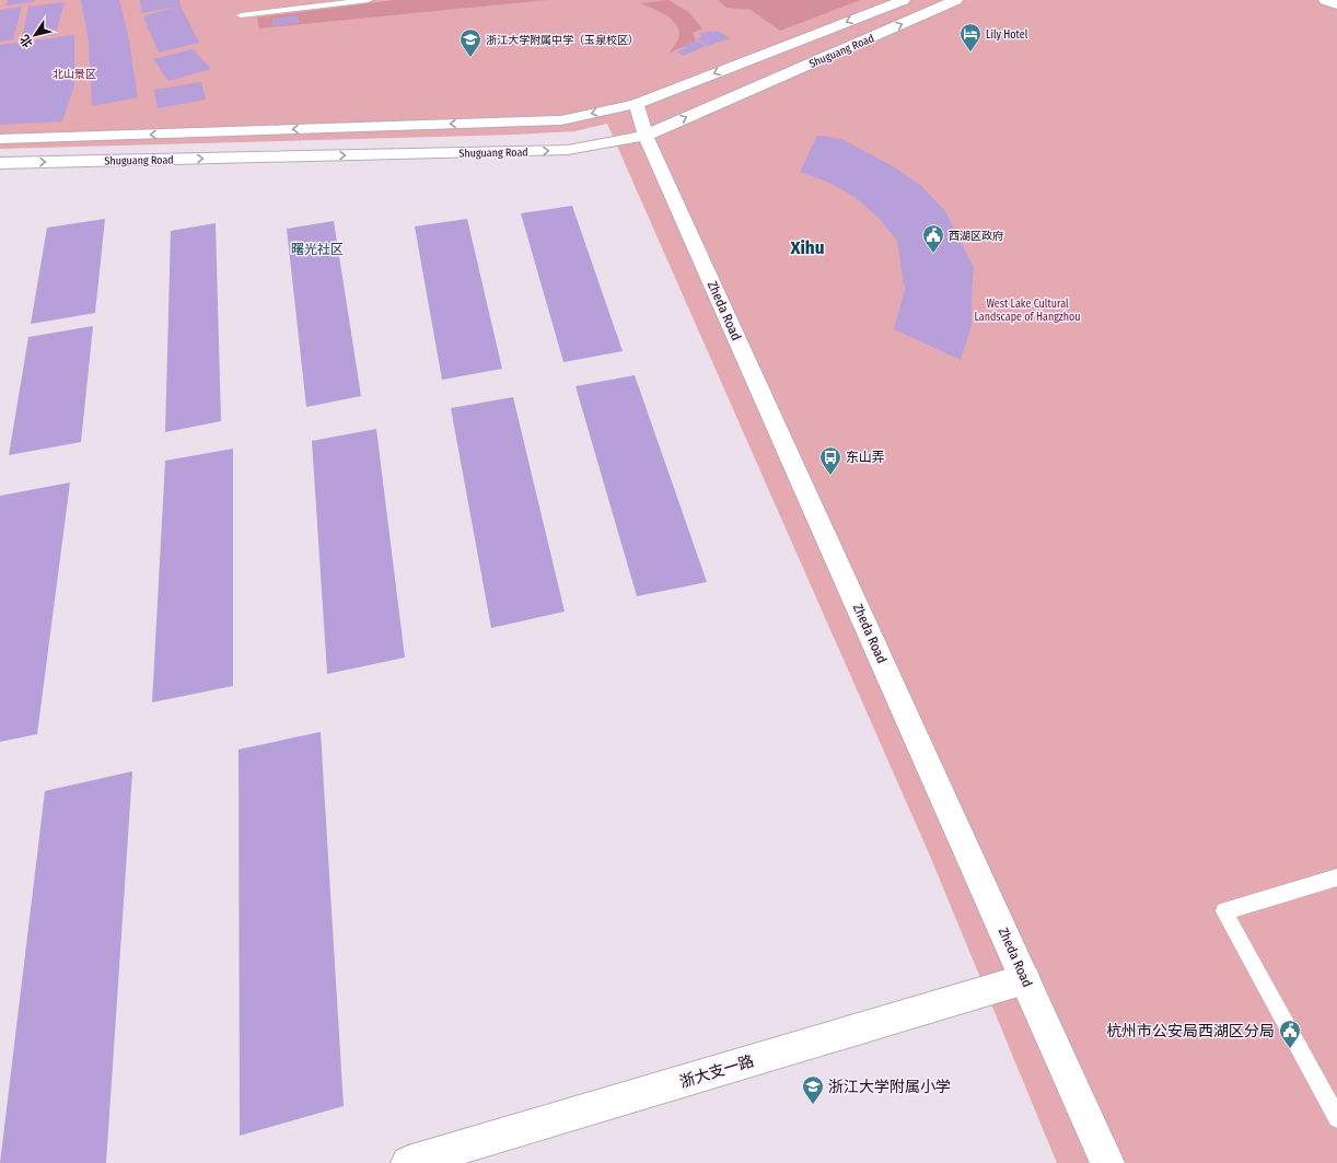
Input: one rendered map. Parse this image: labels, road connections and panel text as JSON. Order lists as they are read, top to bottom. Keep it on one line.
{"streets":{"main road":["Shuguang Road","Zheda Road","浙大支一路"]},"crossings":[["Shuguang Road","Zheda Road"],["Zheda Road","浙大支一路"]],"districts":["Xihu","曙光社区"],"parks":["北山景区","West Lake Cultural Landscape of Hangzhou"],"places":{"hotel":["Lily Hotel"],"school or university":["浙江大学附属中学（玉泉校区）","浙江大学附属小学"],"public building":["西湖区政府","杭州市公安局西湖区分局"],"bus stop":["东山弄"]},"north":"bottom left"}
